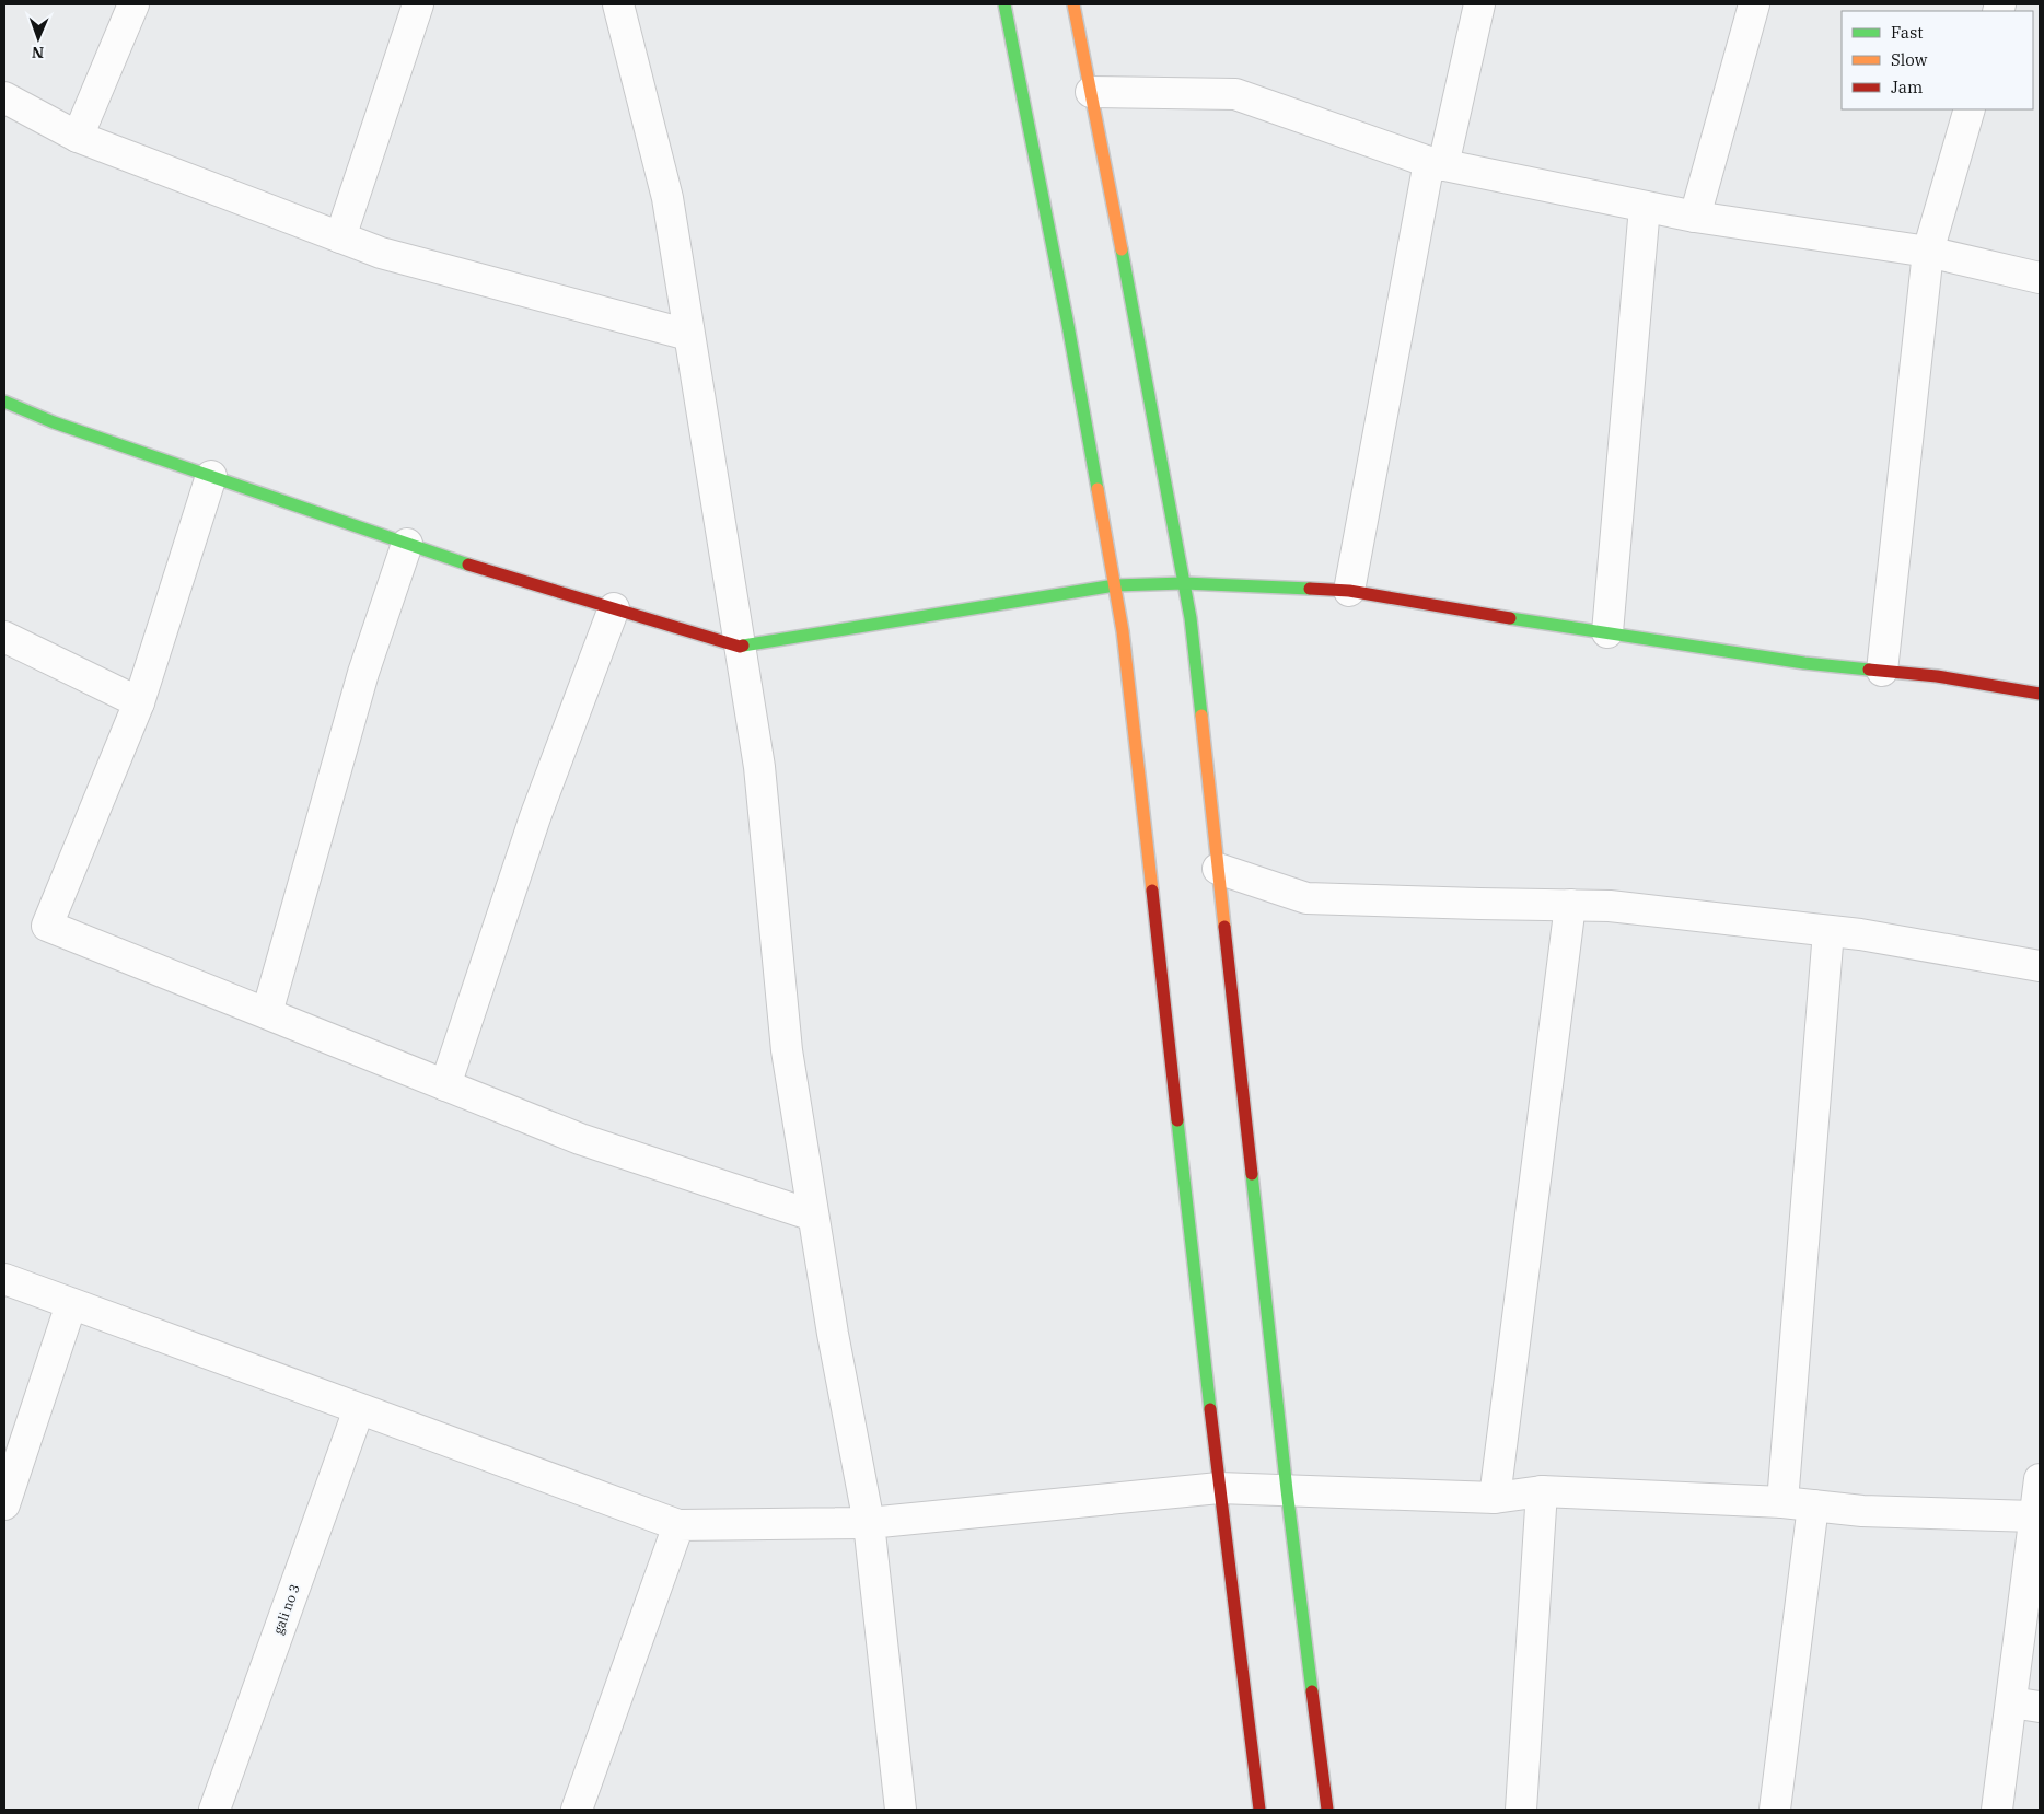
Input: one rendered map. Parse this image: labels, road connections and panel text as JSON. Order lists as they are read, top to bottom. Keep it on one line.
{"streets":{"street":["gali no 3"]},"legend":["Fast","Slow","Jam"],"north":"bottom"}
